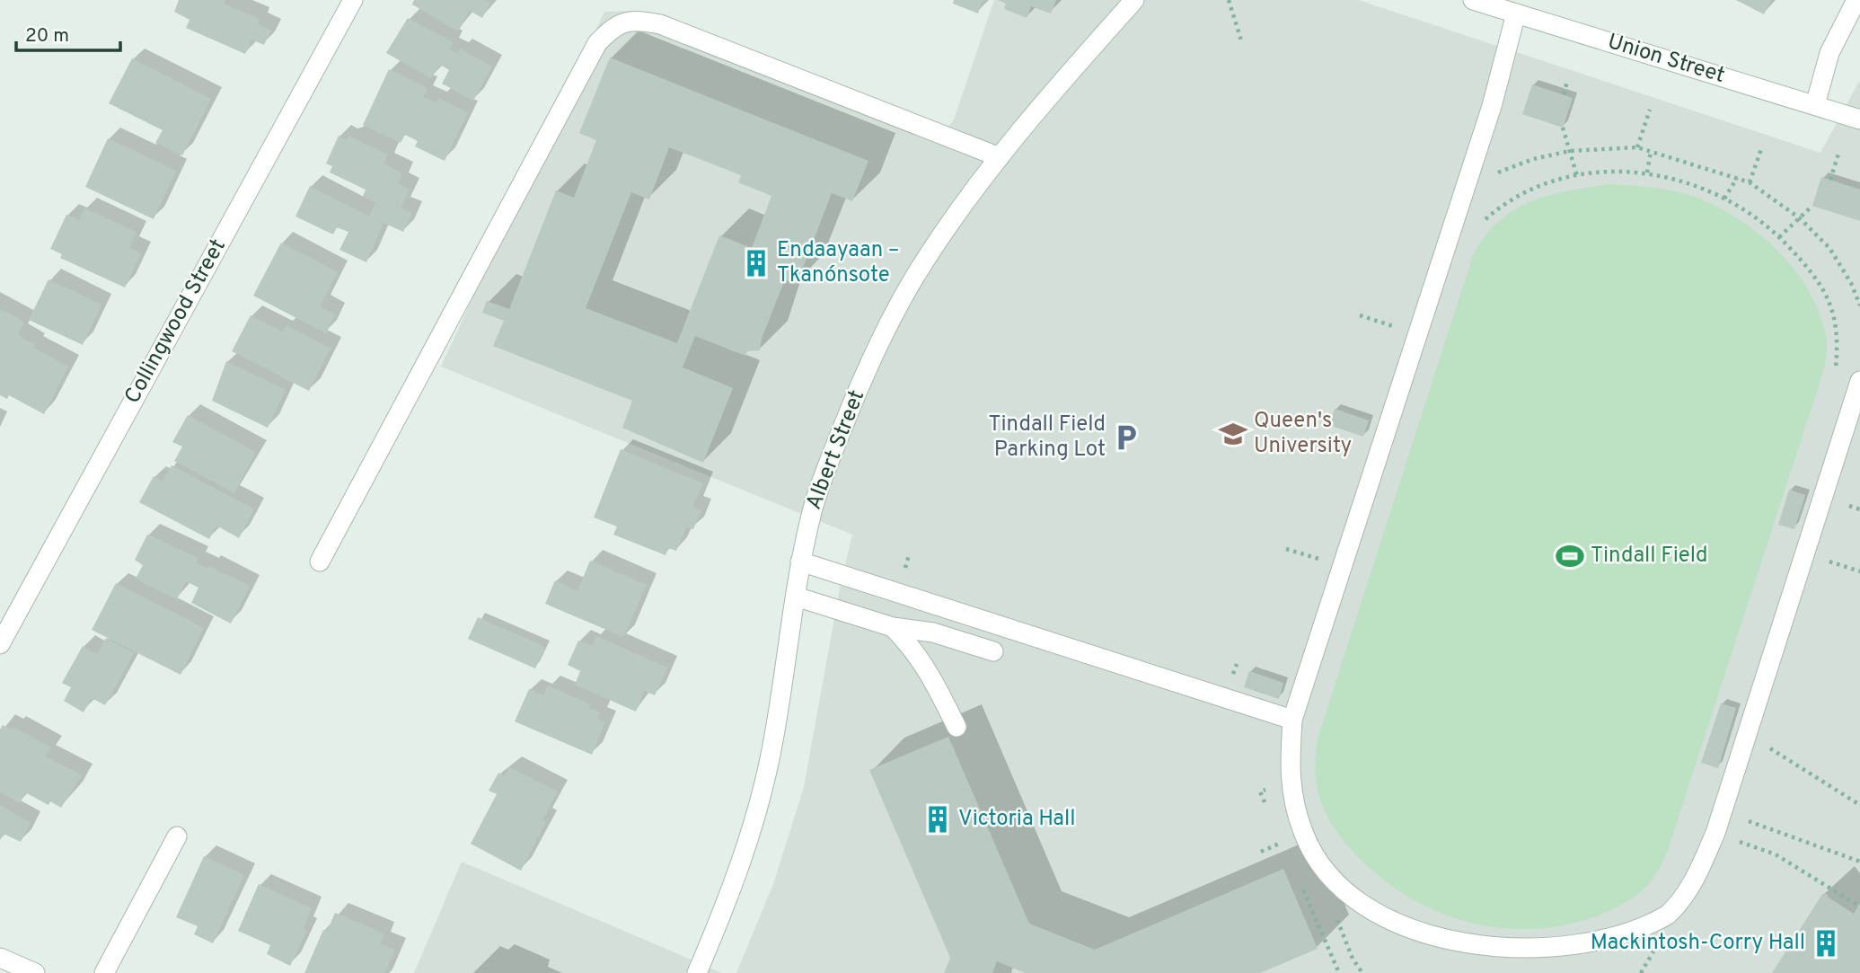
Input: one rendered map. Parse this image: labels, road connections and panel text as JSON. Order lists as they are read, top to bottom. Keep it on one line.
{"streets":{"street":["Union Street","Collingwood Street","Albert Street"]},"places":{"building":["Endaayaan – Tkanónsote","Victoria Hall","Mackintosh-Corry Hall"],"school or university":["Queen's University"],"parking":["Tindall Field Parking Lot"],"sports":["Tindall Field"]},"scale_bar":"20 m"}
